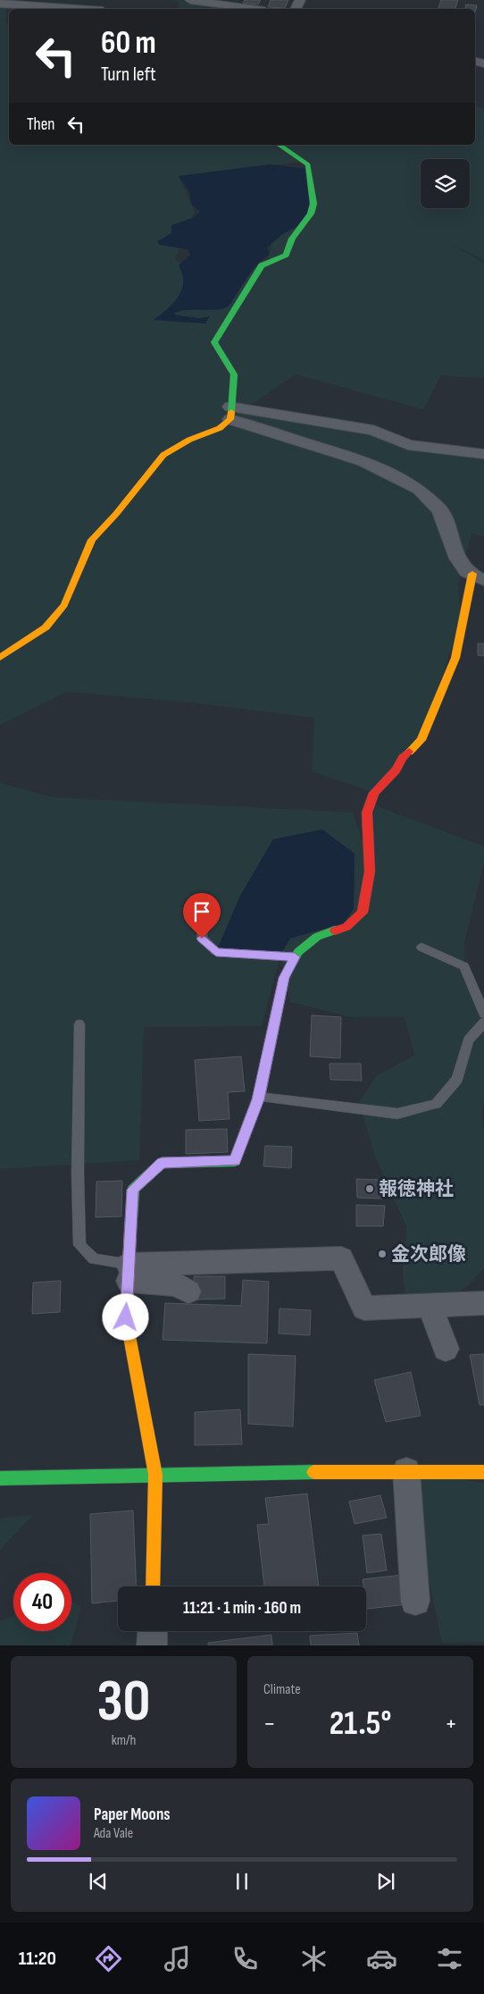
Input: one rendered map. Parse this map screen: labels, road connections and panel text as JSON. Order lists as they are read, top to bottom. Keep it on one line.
{"places":["報徳神社","金次郎像"],"page":{"turn":["60 m","Turn left"],"then":"Then","limit":"40","trip":"11:21 · 1 min · 160 m","tile":[["30","km/h"],"Climate"],"heat":["−","21.5°","+"],"song":["Paper Moons","Ada Vale"],"tabs":"11:20"}}
